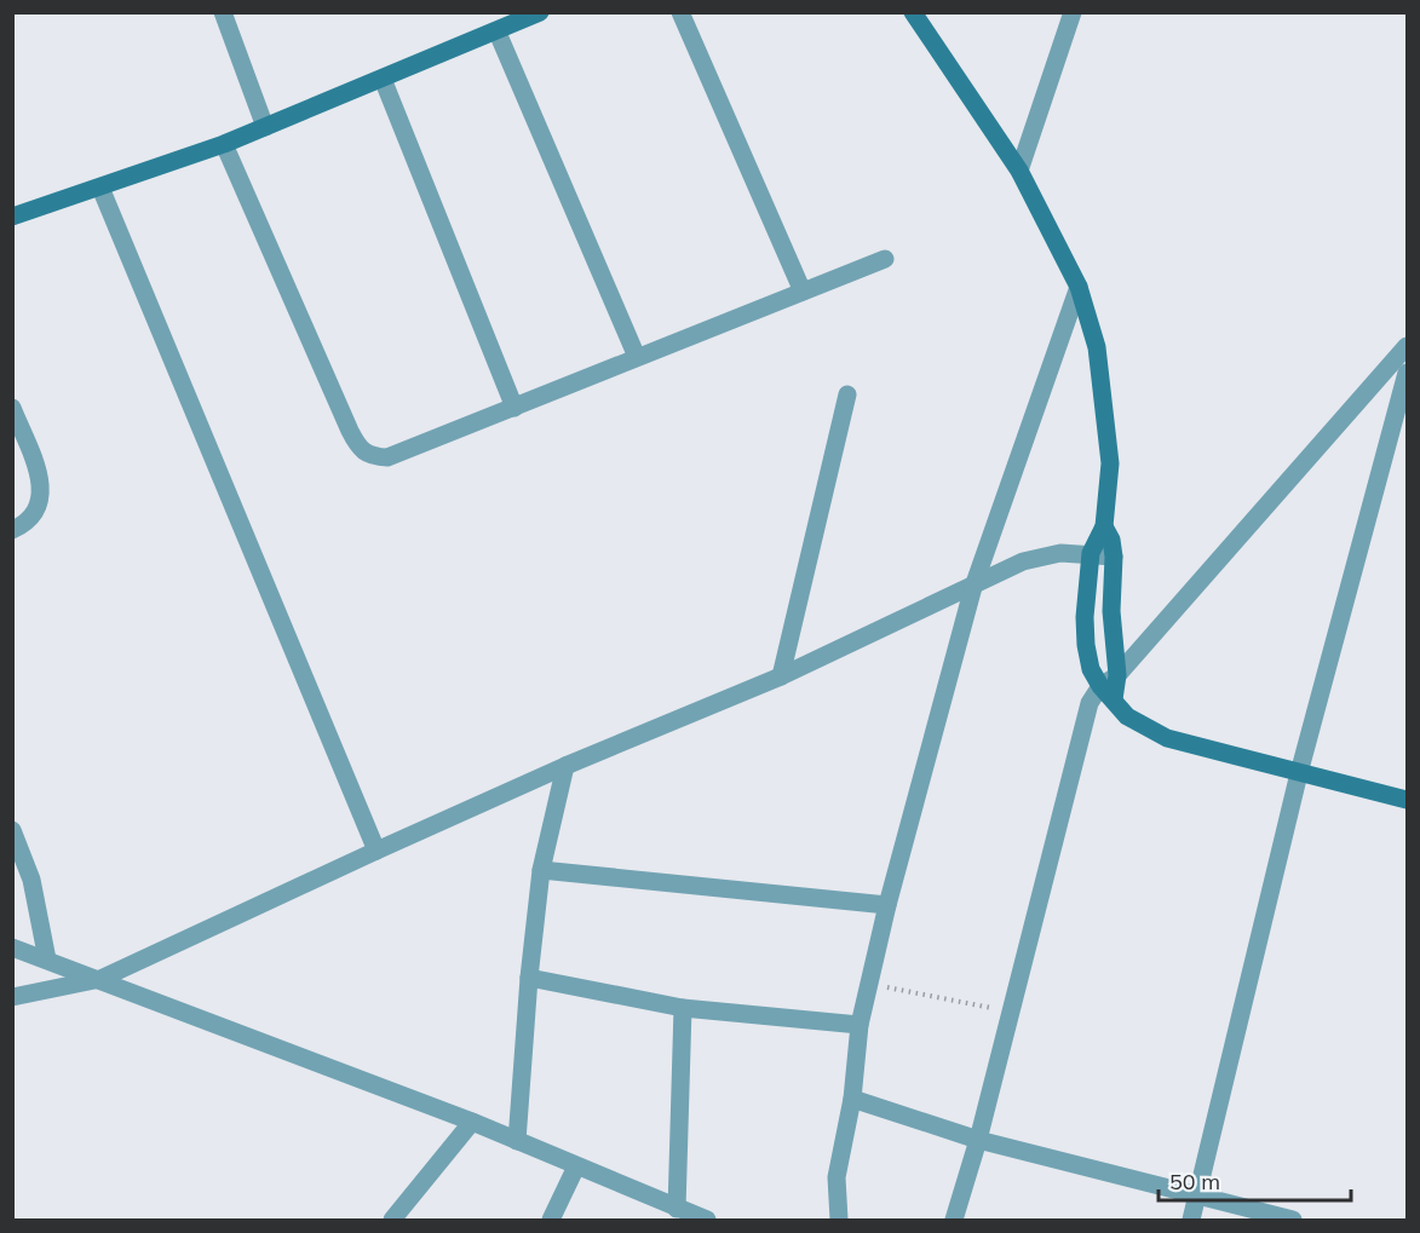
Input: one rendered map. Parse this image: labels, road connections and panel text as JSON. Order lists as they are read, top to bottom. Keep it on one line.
{"scale_bar":"50 m"}
